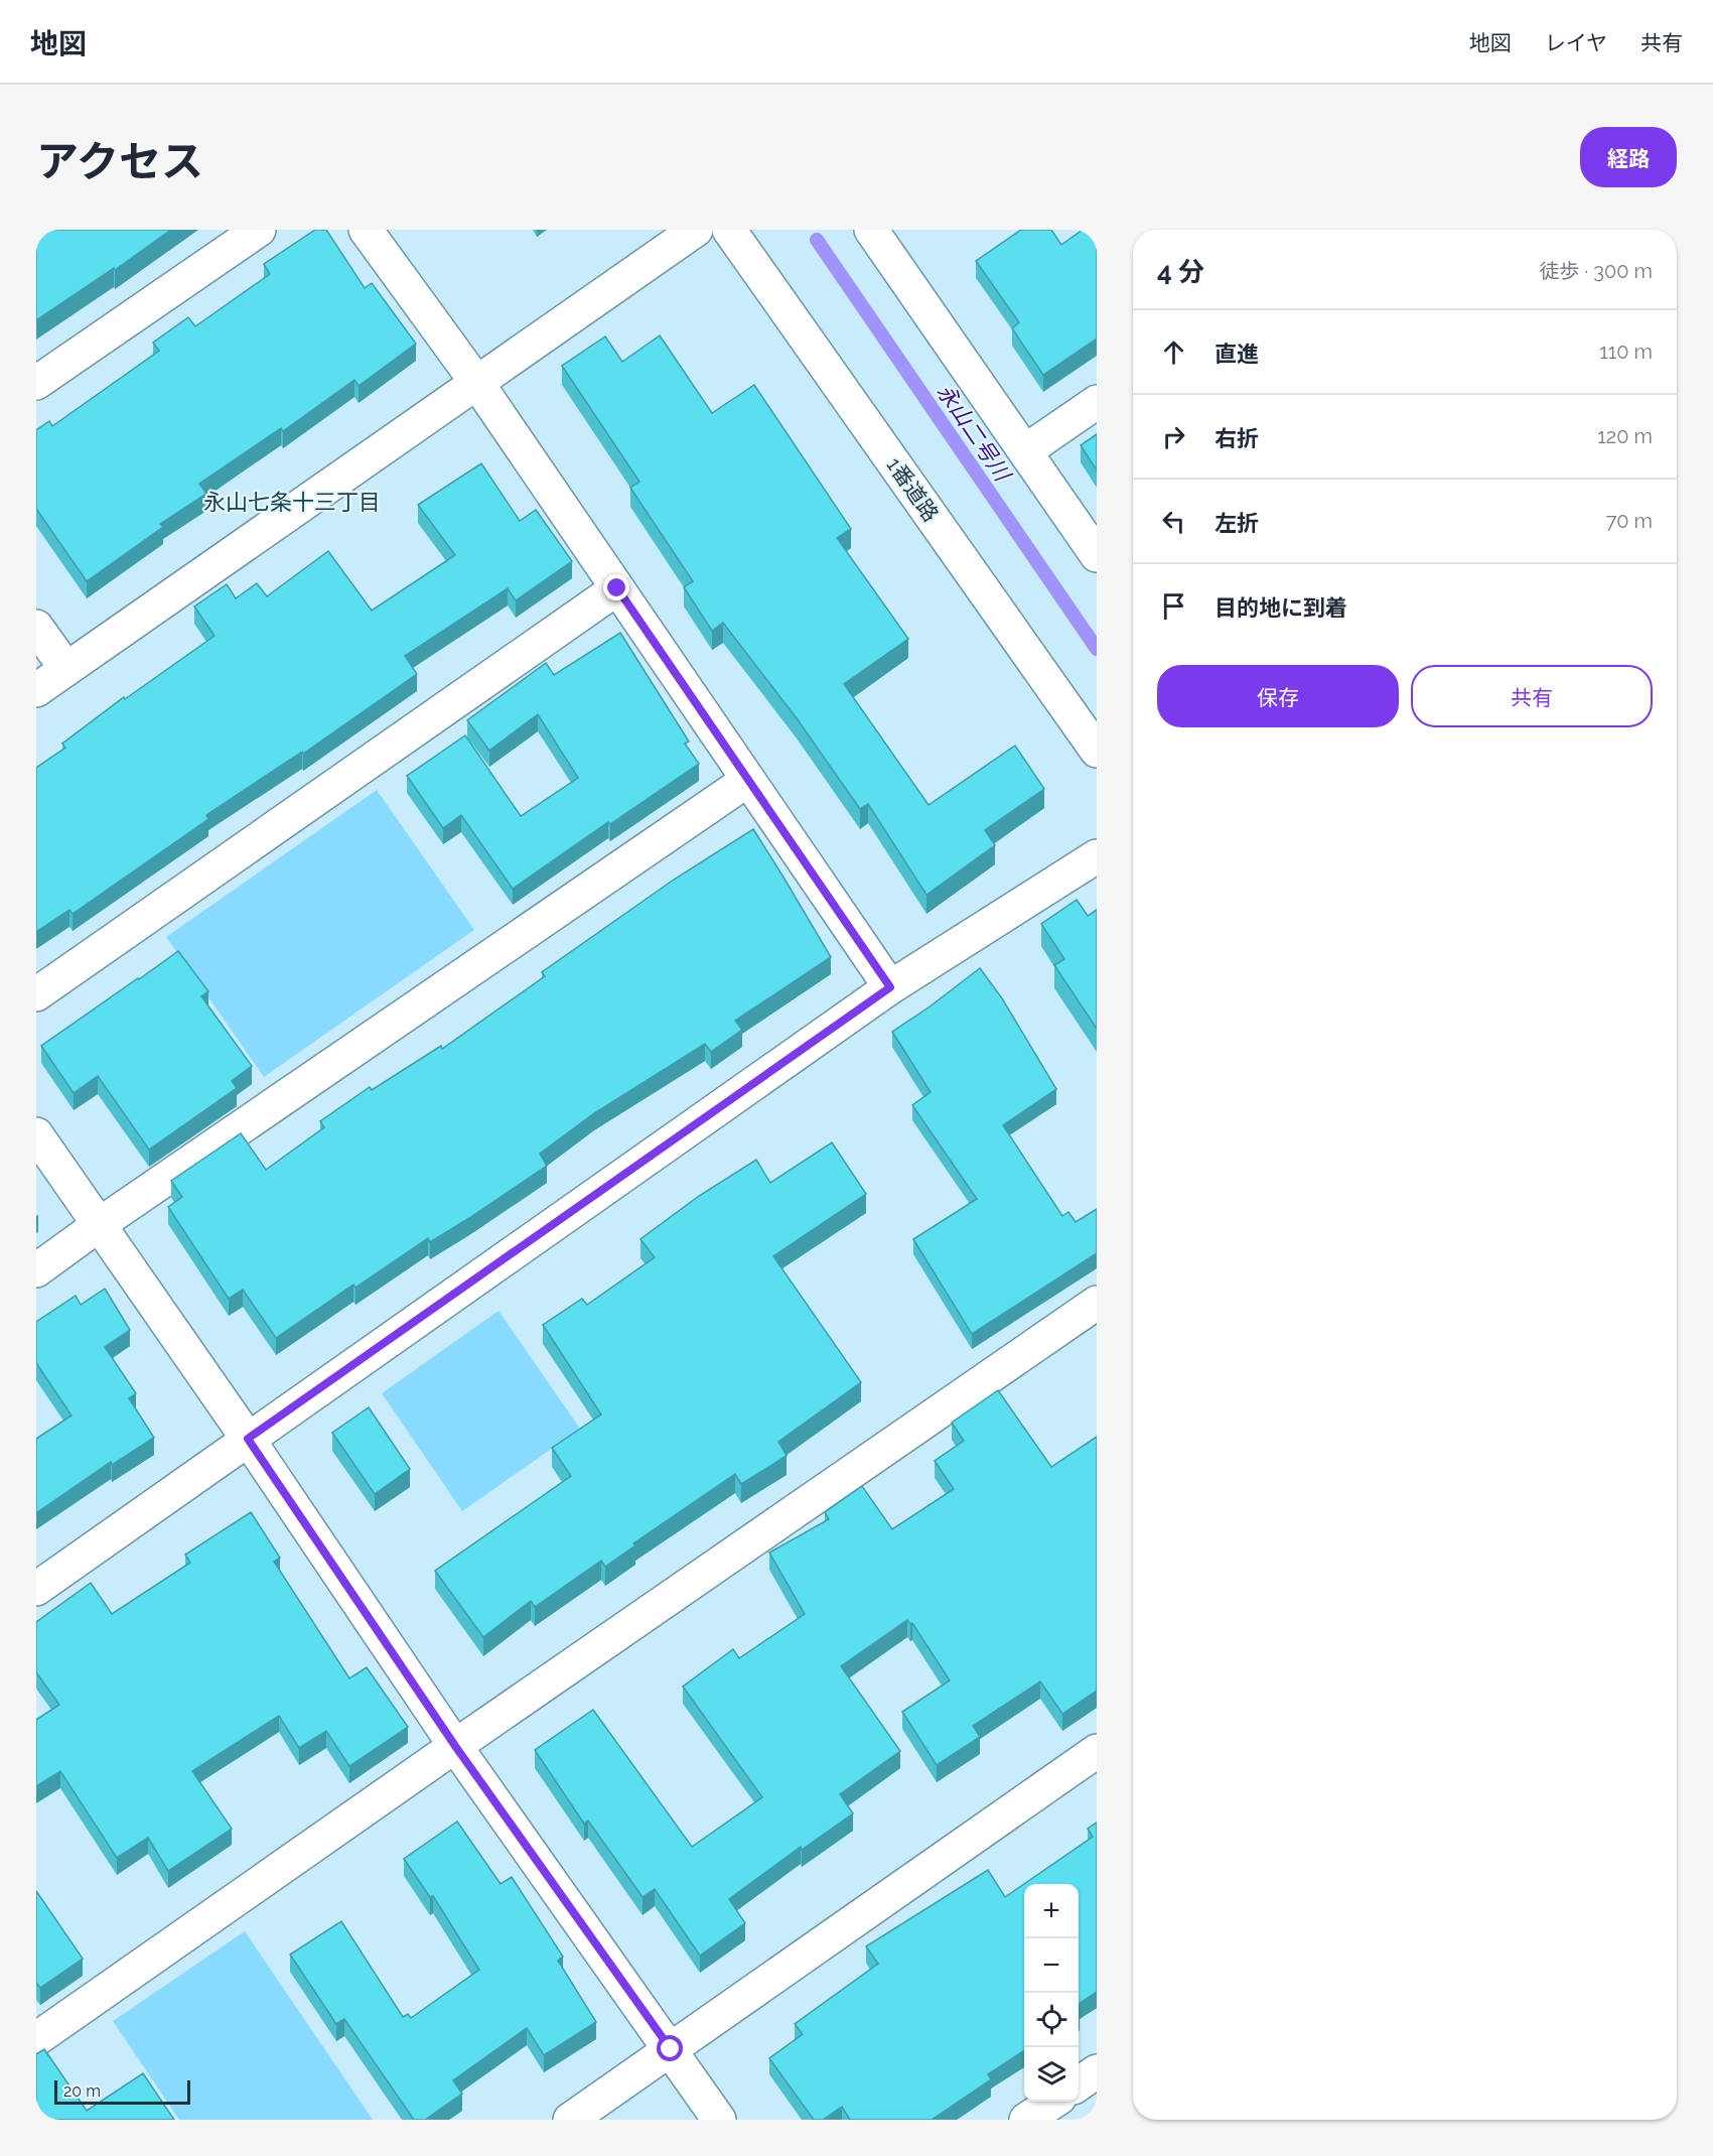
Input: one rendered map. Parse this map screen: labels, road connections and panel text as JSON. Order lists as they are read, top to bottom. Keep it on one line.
{"streets":{"street":["1番道路"]},"districts":["永山七条十三丁目"],"water":["永山二号川"],"scale_bar":"20 m","page":{"header":"地図","nav":["地図","レイヤ","共有"],"title":"アクセス","buttons":["経路",["保存","共有"]],"heading":["4 分","徒歩 · 300 m"],"list":[["直進","110 m"],["右折","120 m"],["左折","70 m"],"目的地に到着"],"map_buttons":["+","−"],"scale":"20 m"}}
